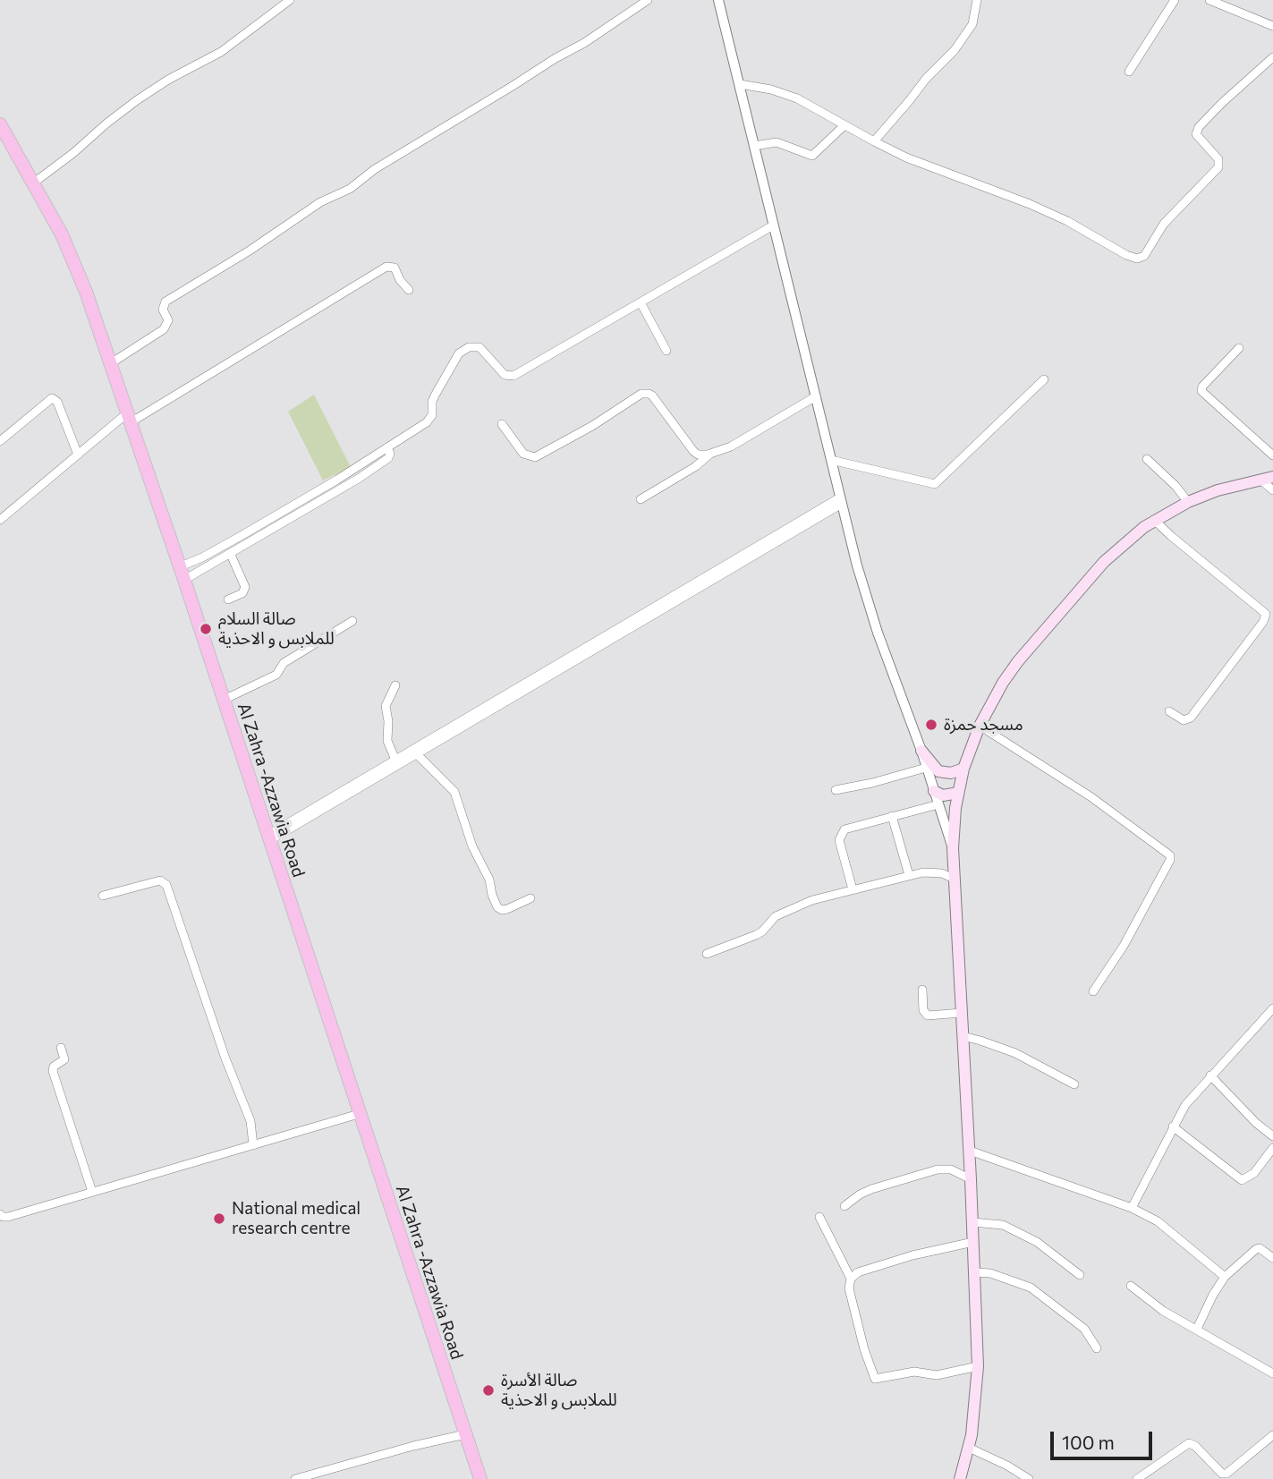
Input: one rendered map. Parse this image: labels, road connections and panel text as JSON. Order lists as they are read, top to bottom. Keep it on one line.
{"streets":{"main road":["Al Zahra -Azzawia Road"]},"places":["صالة السلام للملابس و الاحذية","مسجد حمزة","National medical research centre","صالة الأسرة للملابس و الاحذية"],"scale_bar":"100 m"}
